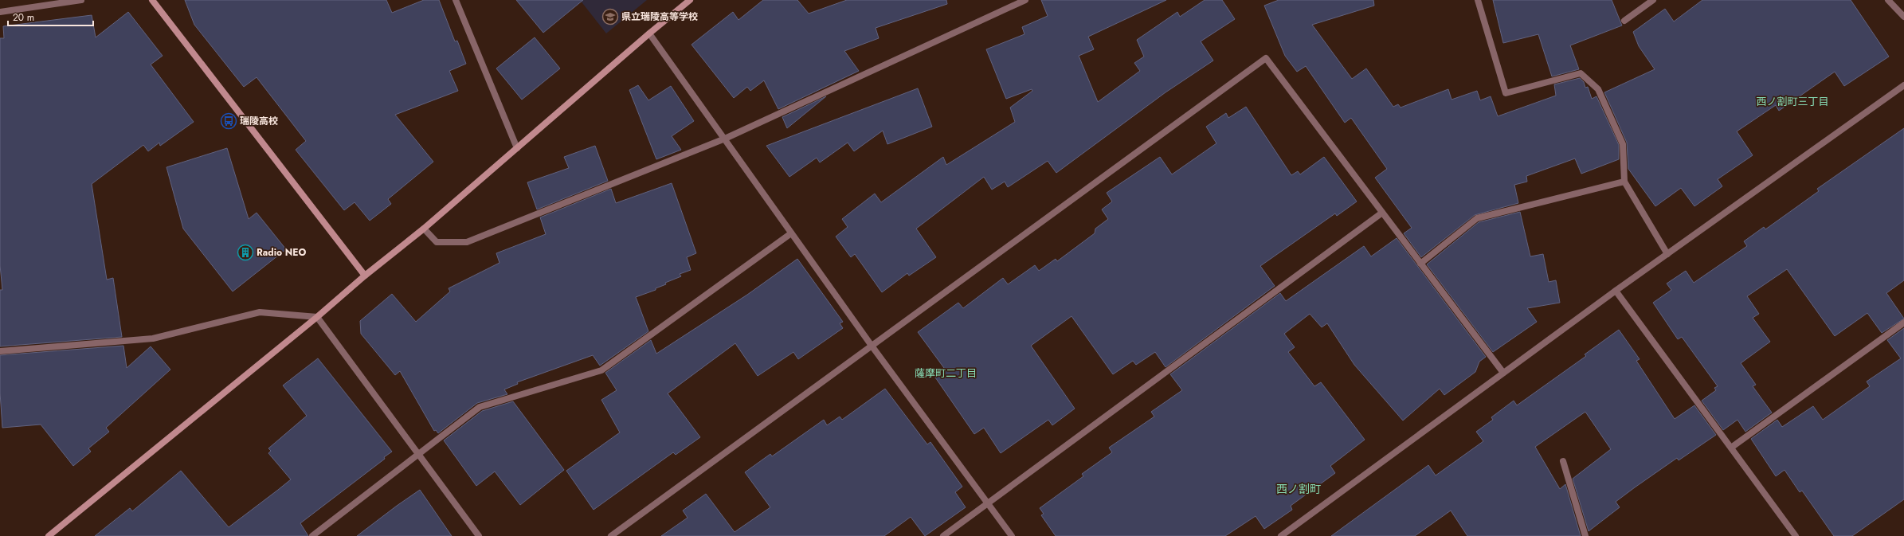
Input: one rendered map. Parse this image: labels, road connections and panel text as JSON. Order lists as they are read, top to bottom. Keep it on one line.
{"districts":["西ノ割町三丁目","薩摩町二丁目","西ノ割町"],"places":{"school or university":["県立瑞陵高等学校"],"bus stop":["瑞陵高校"],"building":["Radio NEO"]},"scale_bar":"20 m"}
